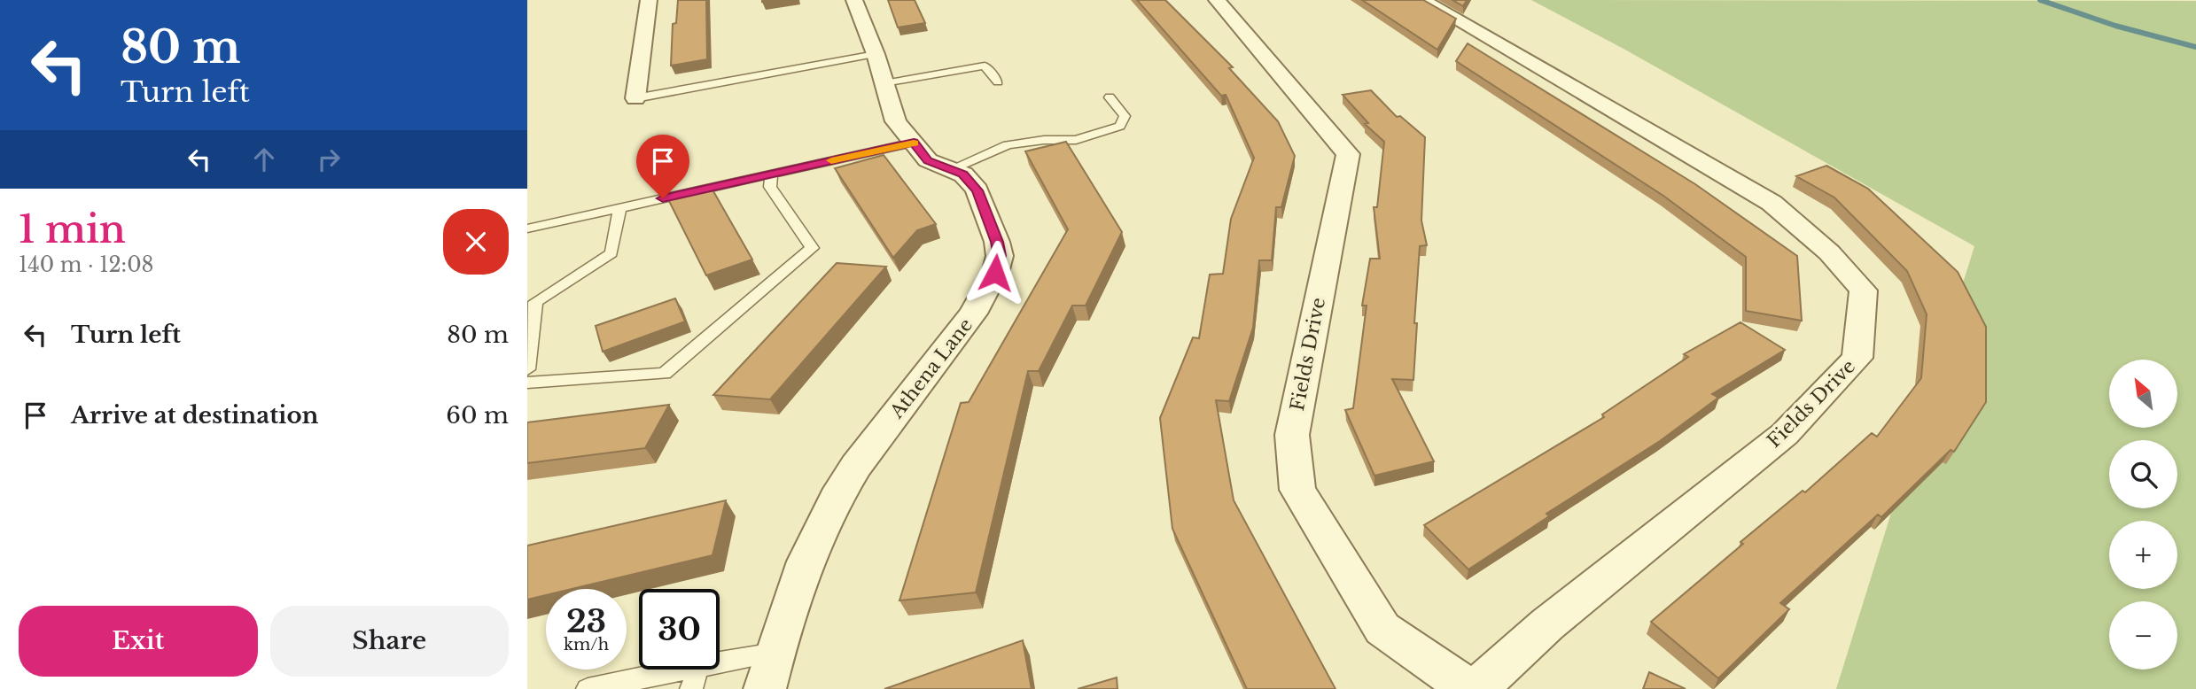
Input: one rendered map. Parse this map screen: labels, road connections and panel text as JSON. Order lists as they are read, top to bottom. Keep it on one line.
{"streets":{"street":["Fields Drive","Athena Lane"]},"north":"top left","page":{"turn":["80 m","Turn left"],"heading":["1 min","140 m · 12:08"],"list":[{"name":"Turn left","value":"80 m"},{"name":"Arrive at destination","value":"60 m"}],"map_buttons":["+","−"],"speed":"23 km/h","limit":"30","buttons":["Exit","Share"]}}
